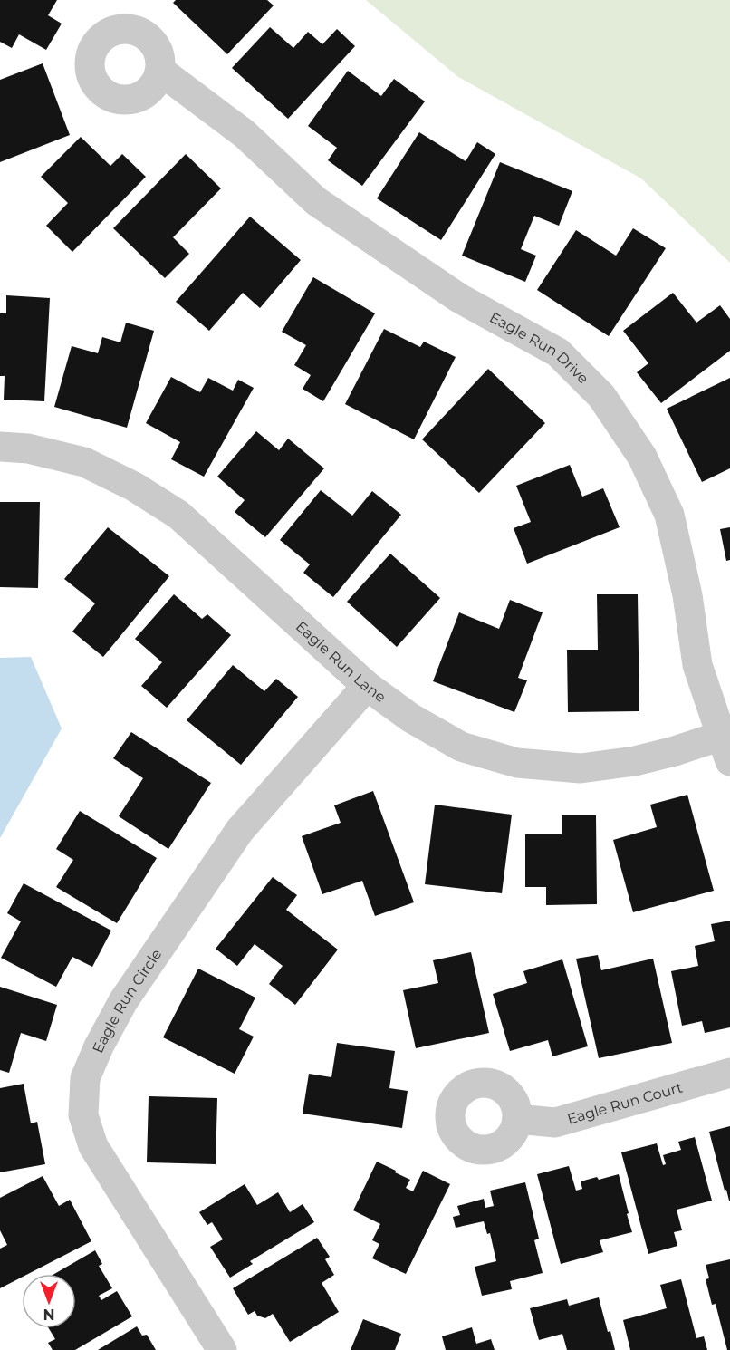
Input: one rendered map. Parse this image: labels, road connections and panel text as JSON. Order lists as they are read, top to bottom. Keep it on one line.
{"streets":{"street":["Eagle Run Drive","Eagle Run Lane","Eagle Run Circle","Eagle Run Court"]},"crossings":[["Eagle Run Drive","Eagle Run Lane"],["Eagle Run Lane","Eagle Run Circle"]],"north":"bottom"}
